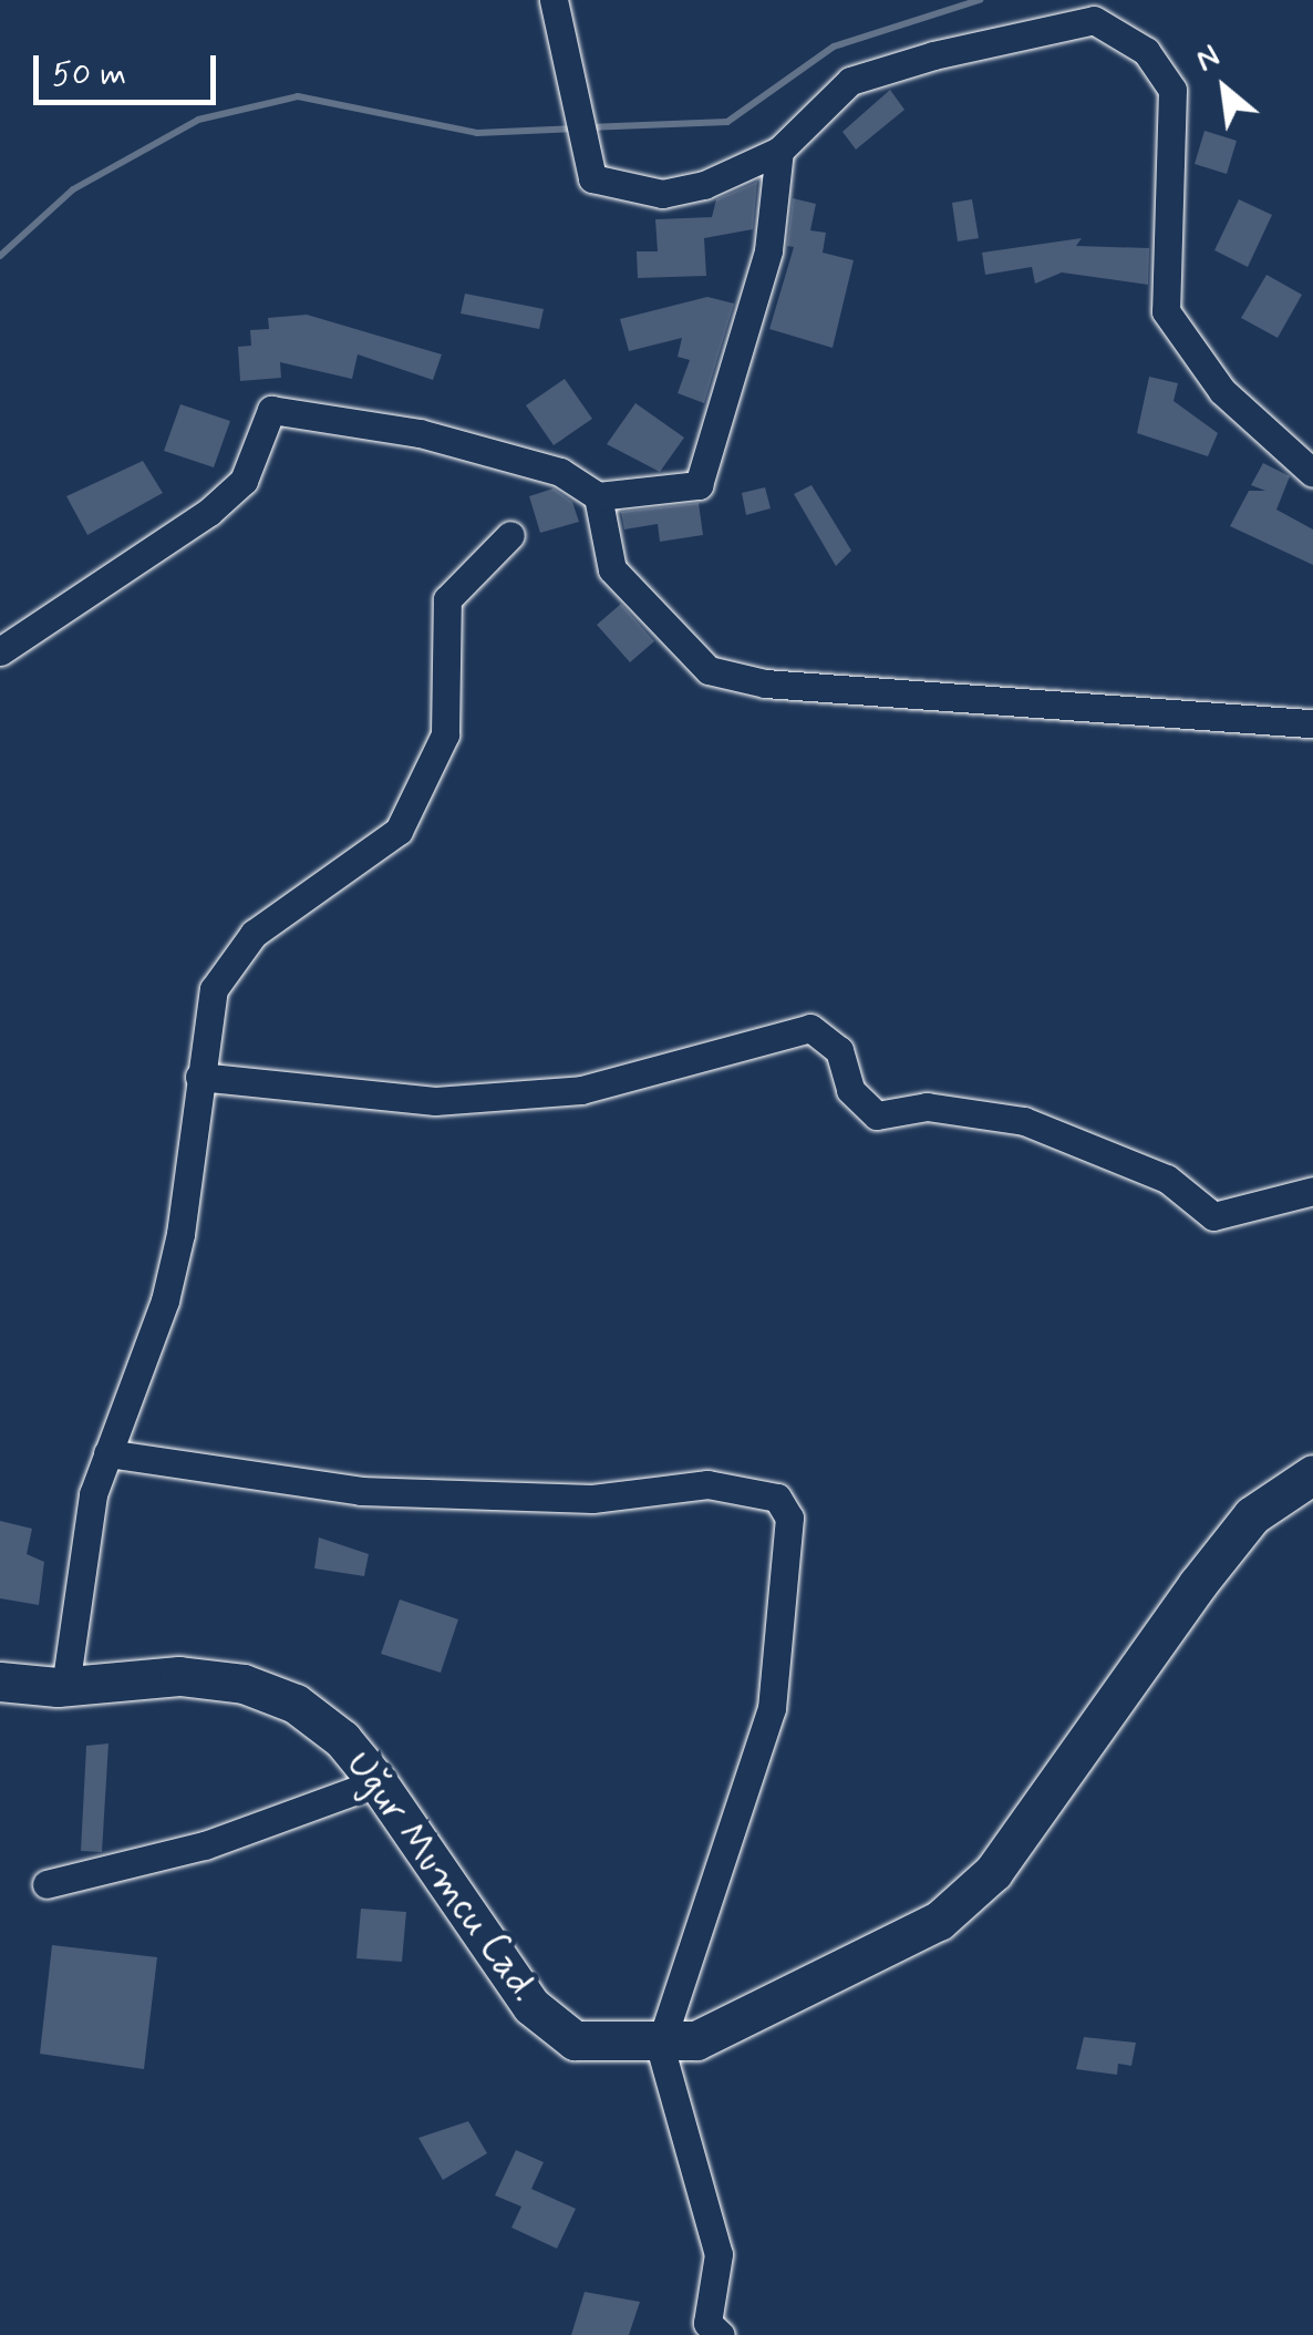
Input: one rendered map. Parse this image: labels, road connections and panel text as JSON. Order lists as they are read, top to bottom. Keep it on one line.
{"streets":{"street":["Uğur Mumcu Cad."]},"scale_bar":"50 m","north":"top left"}
